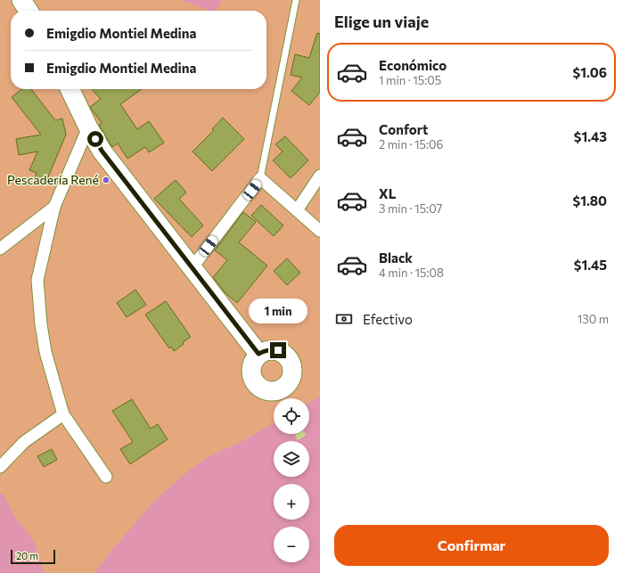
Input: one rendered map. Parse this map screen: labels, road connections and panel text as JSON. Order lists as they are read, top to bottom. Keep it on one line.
{"places":["Pescadería René"],"scale_bar":"20 m","page":{"heading":"Elige un viaje","banner":["Emigdio Montiel Medina","Emigdio Montiel Medina"],"list":[{"name":"Económico","note":"1 min · 15:05","value":"$1.06"},{"name":"Confort","note":"2 min · 15:06","value":"$1.43"},{"name":"XL","note":"3 min · 15:07","value":"$1.80"},{"name":"Black","note":"4 min · 15:08","value":"$1.45"}],"bubble":"1 min","pay":["Efectivo","130 m"],"map_buttons":["+","−"],"buttons":"Confirmar","scale":"20 m"}}
